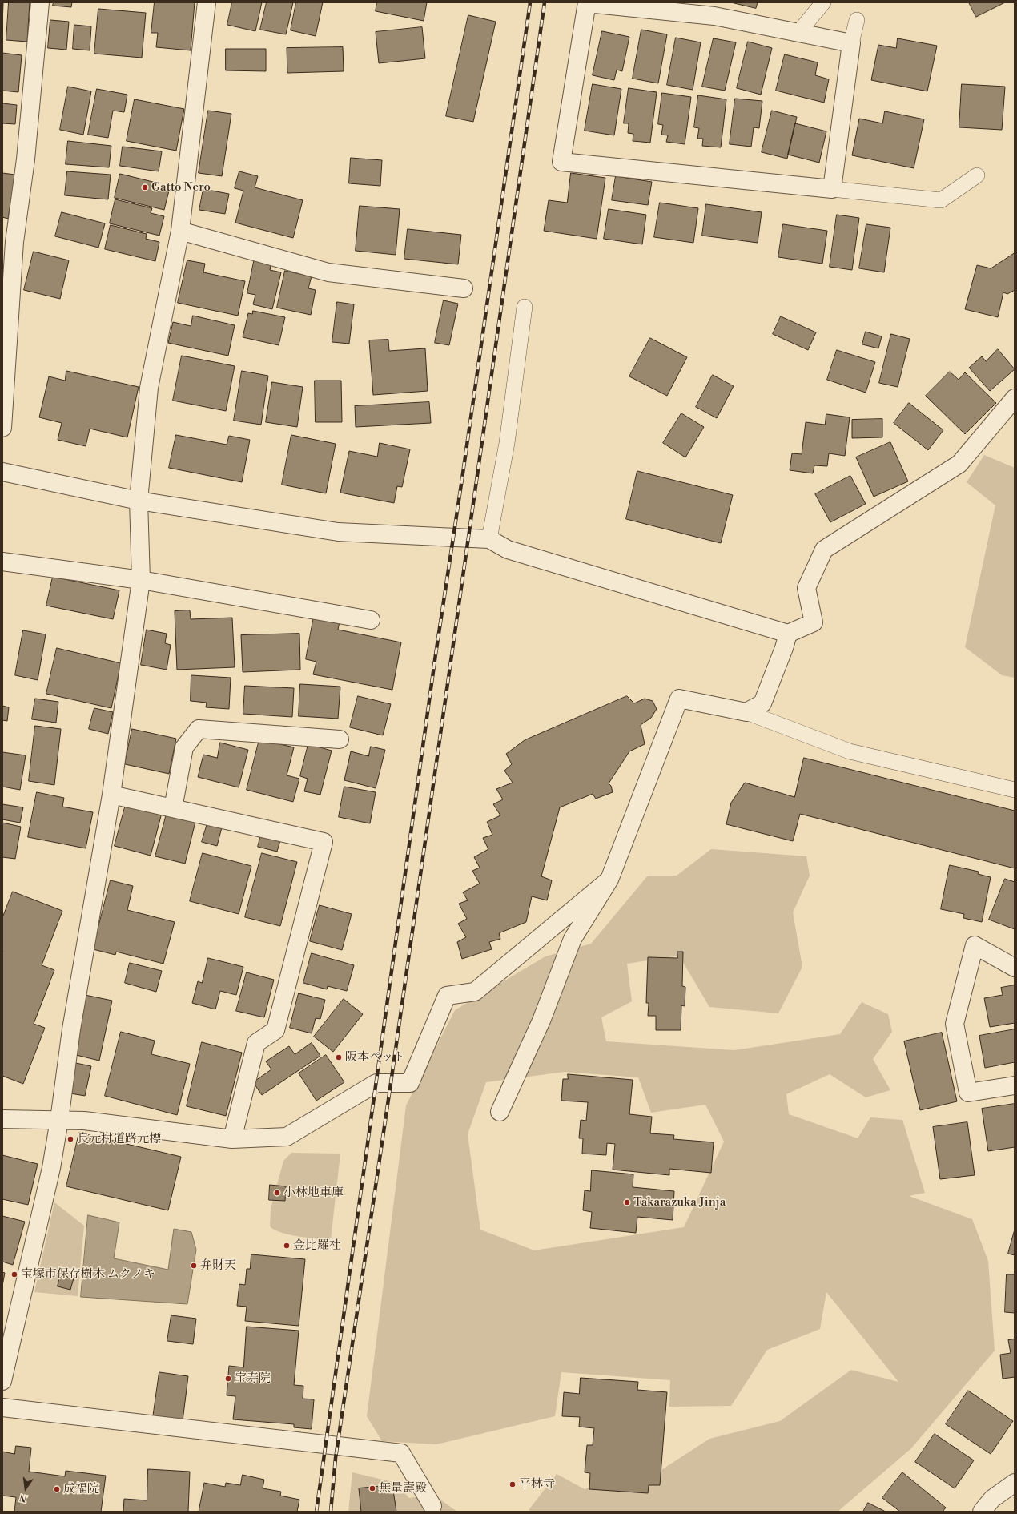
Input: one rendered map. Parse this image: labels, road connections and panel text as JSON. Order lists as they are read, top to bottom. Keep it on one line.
{"places":["Gatto Nero","阪本ペット","良元村道路元標","小林地車庫","Takarazuka Jinja","金比羅社","弁財天","宝塚市保存樹木 ムクノキ","宝寿院","平林寺","無量壽殿","成福院"],"north":"bottom"}
